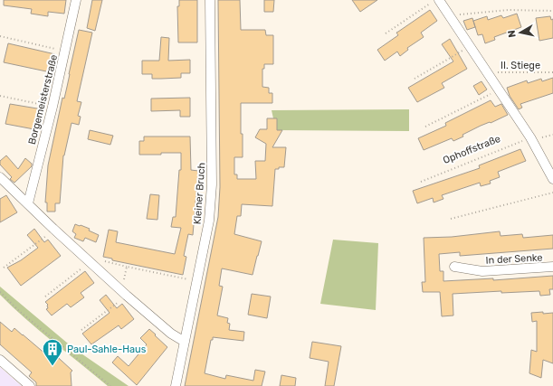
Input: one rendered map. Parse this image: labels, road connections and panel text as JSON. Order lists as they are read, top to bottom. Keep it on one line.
{"streets":{"street":["Borgemeisterstraße","Kleiner Bruch","In der Senke"],"path":["II. Stiege","Ophoffstraße"]},"places":{"building":["Paul-Sahle-Haus"]},"north":"left"}
